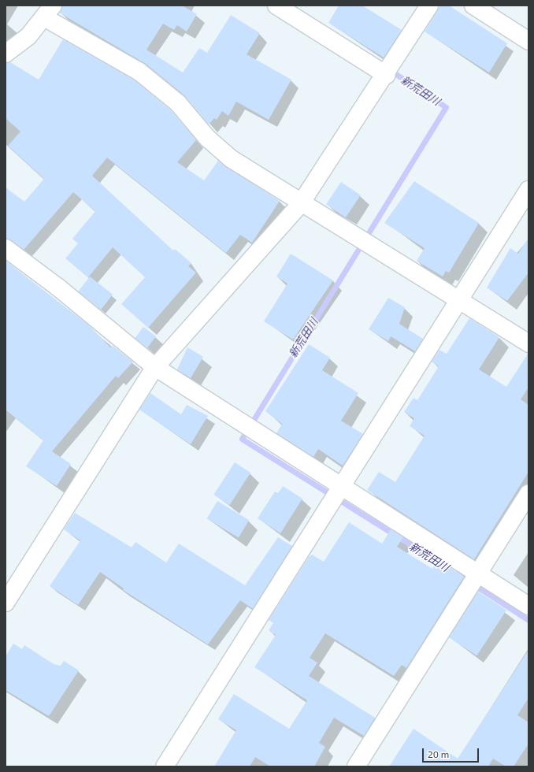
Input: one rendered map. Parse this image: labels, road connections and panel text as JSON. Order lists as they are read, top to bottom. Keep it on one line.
{"water":["新荒田川"],"scale_bar":"20 m"}
